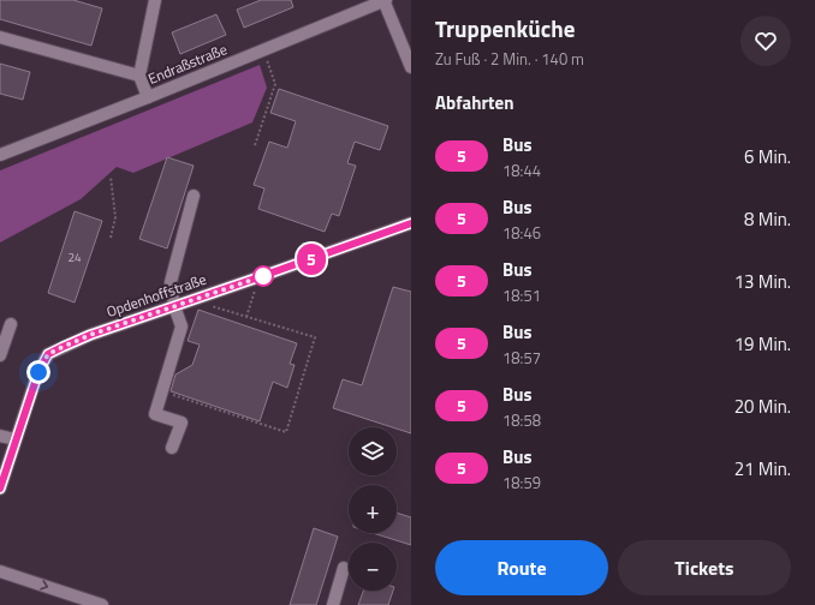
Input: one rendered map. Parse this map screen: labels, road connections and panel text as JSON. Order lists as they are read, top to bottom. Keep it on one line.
{"streets":{"street":["Endraßstraße","Opdenhoffstraße"]},"lines":["bus line 5"],"house_numbers":["24"],"page":{"on_map":"5","heading":[["Truppenküche","Zu Fuß · 2 Min. · 140 m"],"Abfahrten"],"list":[{"mark":"5","name":"Bus","note":"18:44","value":"6 Min."},{"mark":"5","name":"Bus","note":"18:46","value":"8 Min."},{"mark":"5","name":"Bus","note":"18:51","value":"13 Min."},{"mark":"5","name":"Bus","note":"18:57","value":"19 Min."},{"mark":"5","name":"Bus","note":"18:58","value":"20 Min."},{"mark":"5","name":"Bus","note":"18:59","value":"21 Min."}],"map_buttons":["+","−"],"buttons":["Route","Tickets"]}}
